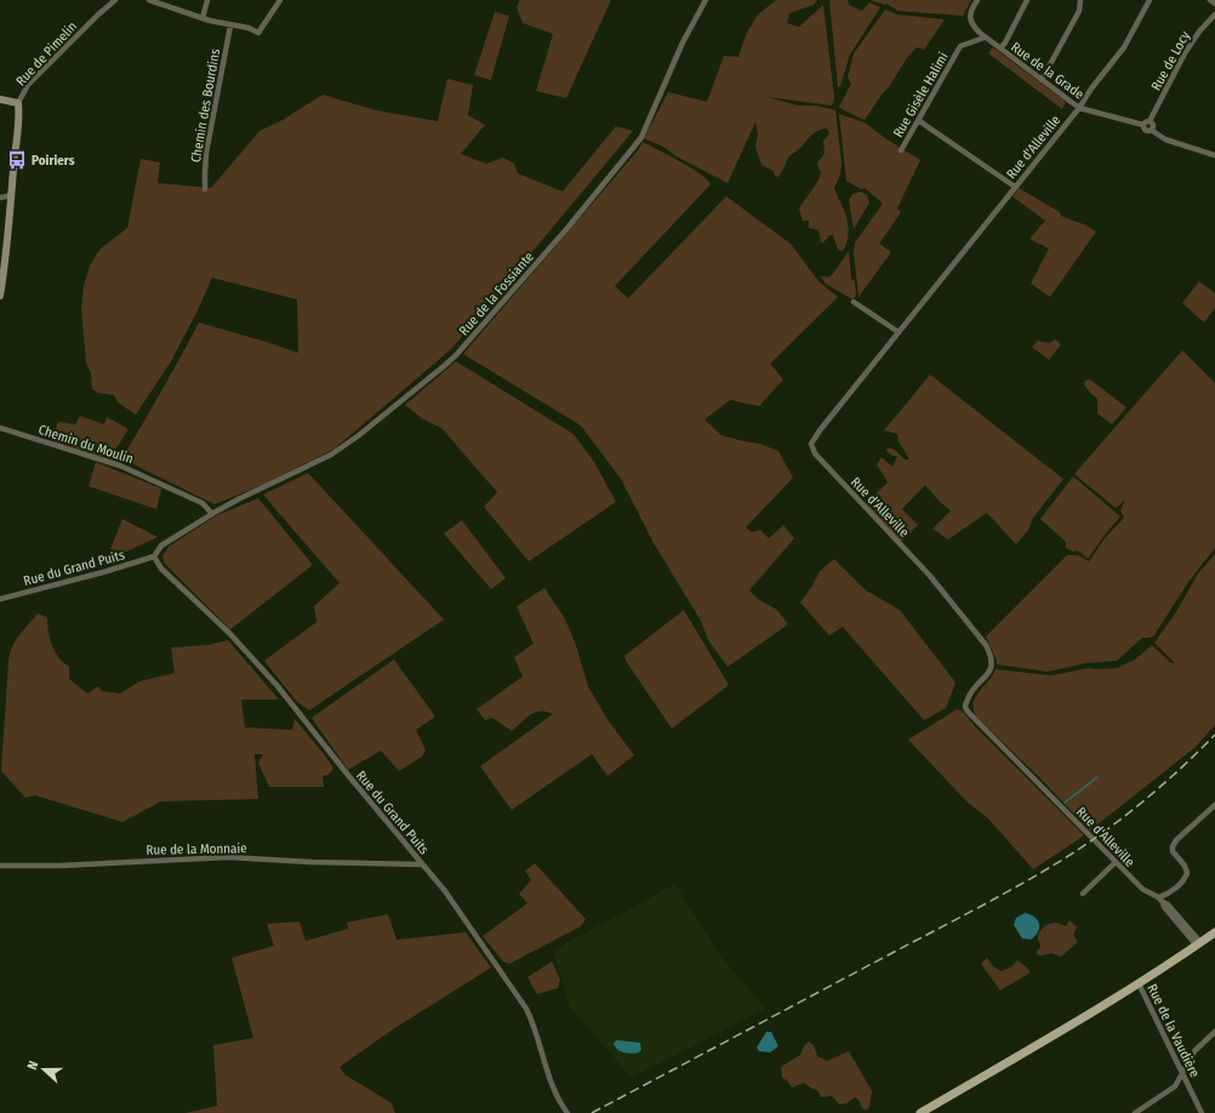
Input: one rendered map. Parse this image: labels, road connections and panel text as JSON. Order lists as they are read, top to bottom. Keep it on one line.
{"streets":{"street":["Rue de Pimelin","Rue de Locy","Rue de la Grade","Rue Gisèle Halimi","Chemin des Bourdins","Rue d'Alleville","Rue de la Fossiante","Chemin du Moulin","Rue du Grand Puits","Rue de la Monnaie","Rue de la Vaudière"]},"crossings":[["Rue de Locy","Rue de la Grade"],["Rue de la Grade","Rue Gisèle Halimi"],["Rue de la Grade","Rue d'Alleville"],["Rue de la Fossiante","Chemin du Moulin"],["Rue de la Fossiante","Rue du Grand Puits"],["Chemin du Moulin","Rue du Grand Puits"],["Rue du Grand Puits","Rue de la Monnaie"]],"places":{"bus stop":["Poiriers"]},"north":"left"}
